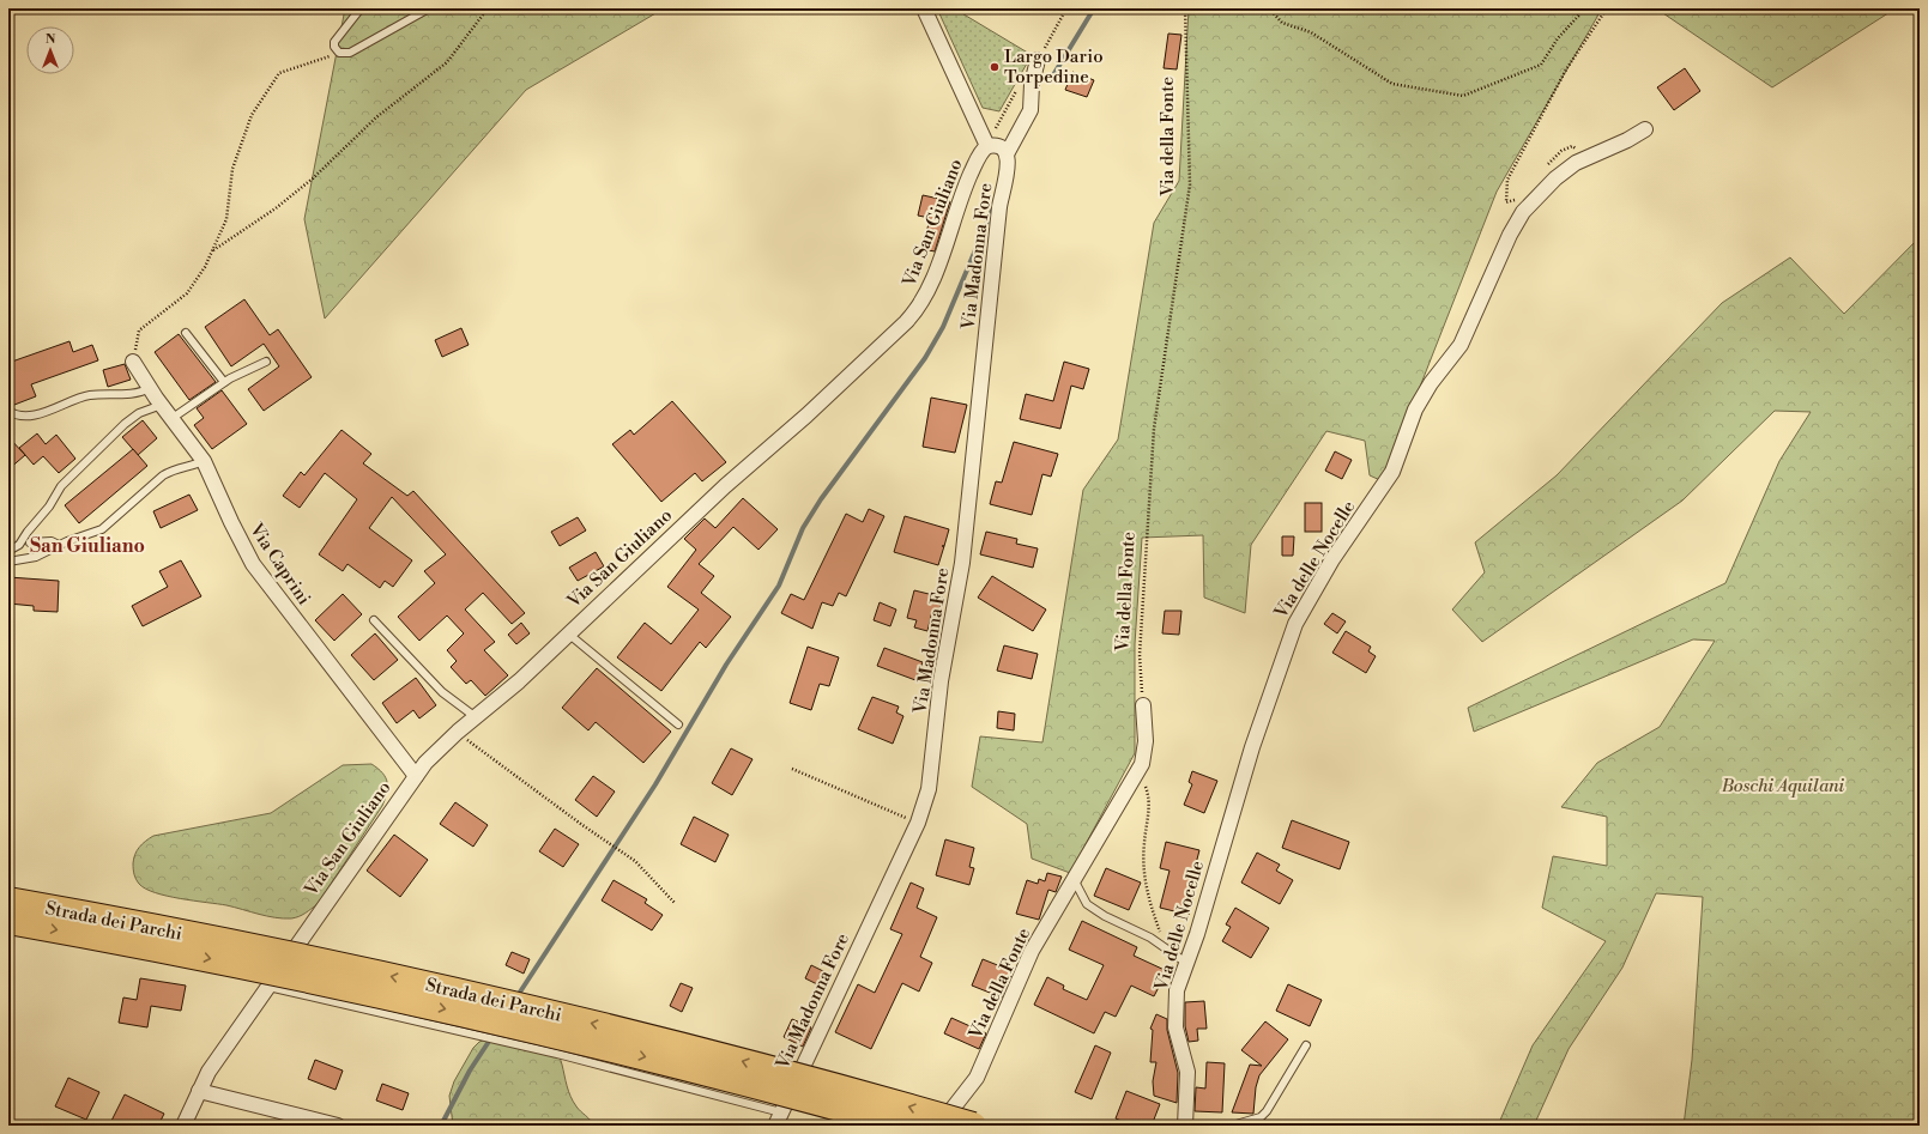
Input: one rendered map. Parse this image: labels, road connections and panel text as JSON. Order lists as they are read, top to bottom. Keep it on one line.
{"streets":{"highway":["Strada dei Parchi"],"street":["Via della Fonte","Via San Giuliano","Via Madonna Fore","Via delle Nocelle","Via Caprini"]},"crossings":[["Via San Giuliano","Via Caprini"]],"districts":["San Giuliano"],"parks":["Boschi Aquilani"],"places":["Largo Dario Torpedine"],"north":"top"}
